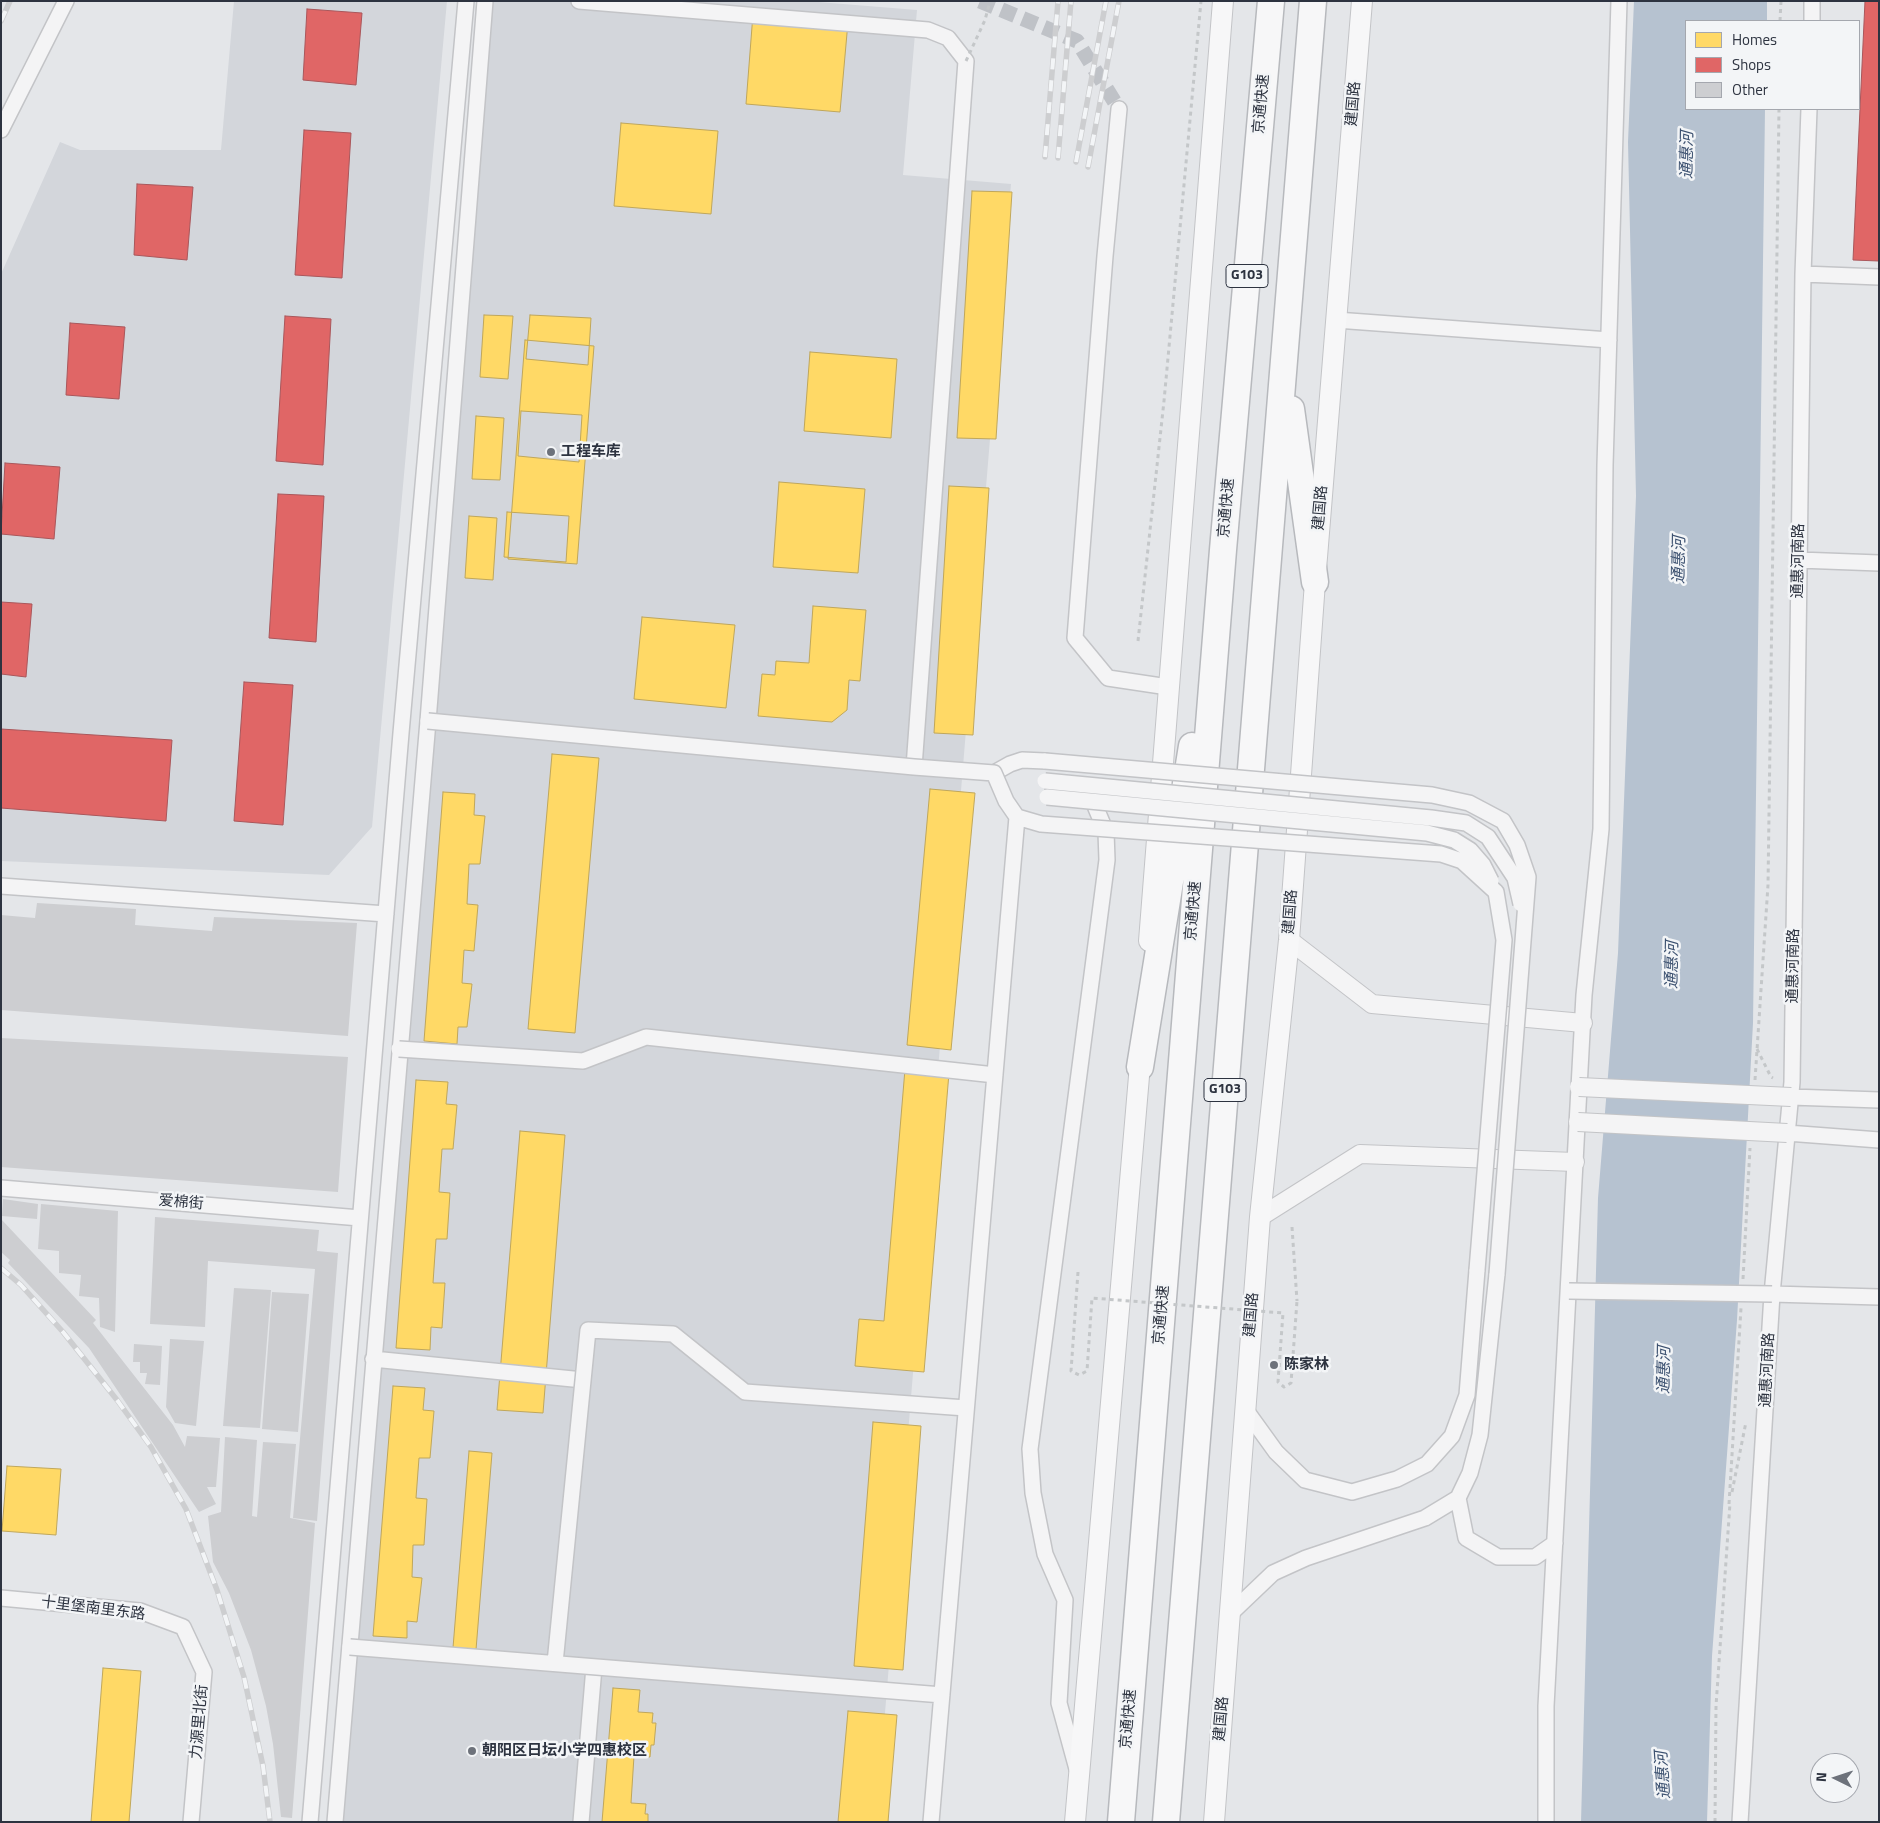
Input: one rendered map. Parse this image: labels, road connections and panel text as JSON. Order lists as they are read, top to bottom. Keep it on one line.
{"streets":{"highway":["京通快速","G103"],"main road":["建国路"],"street":["通惠河南路","爱棉街","十里堡南里东路","力源里北街"]},"crossings":[["十里堡南里东路","力源里北街"]],"water":["通惠河"],"places":["工程车库","陈家林","朝阳区日坛小学四惠校区"],"legend":["Homes","Shops","Other"],"north":"left"}
